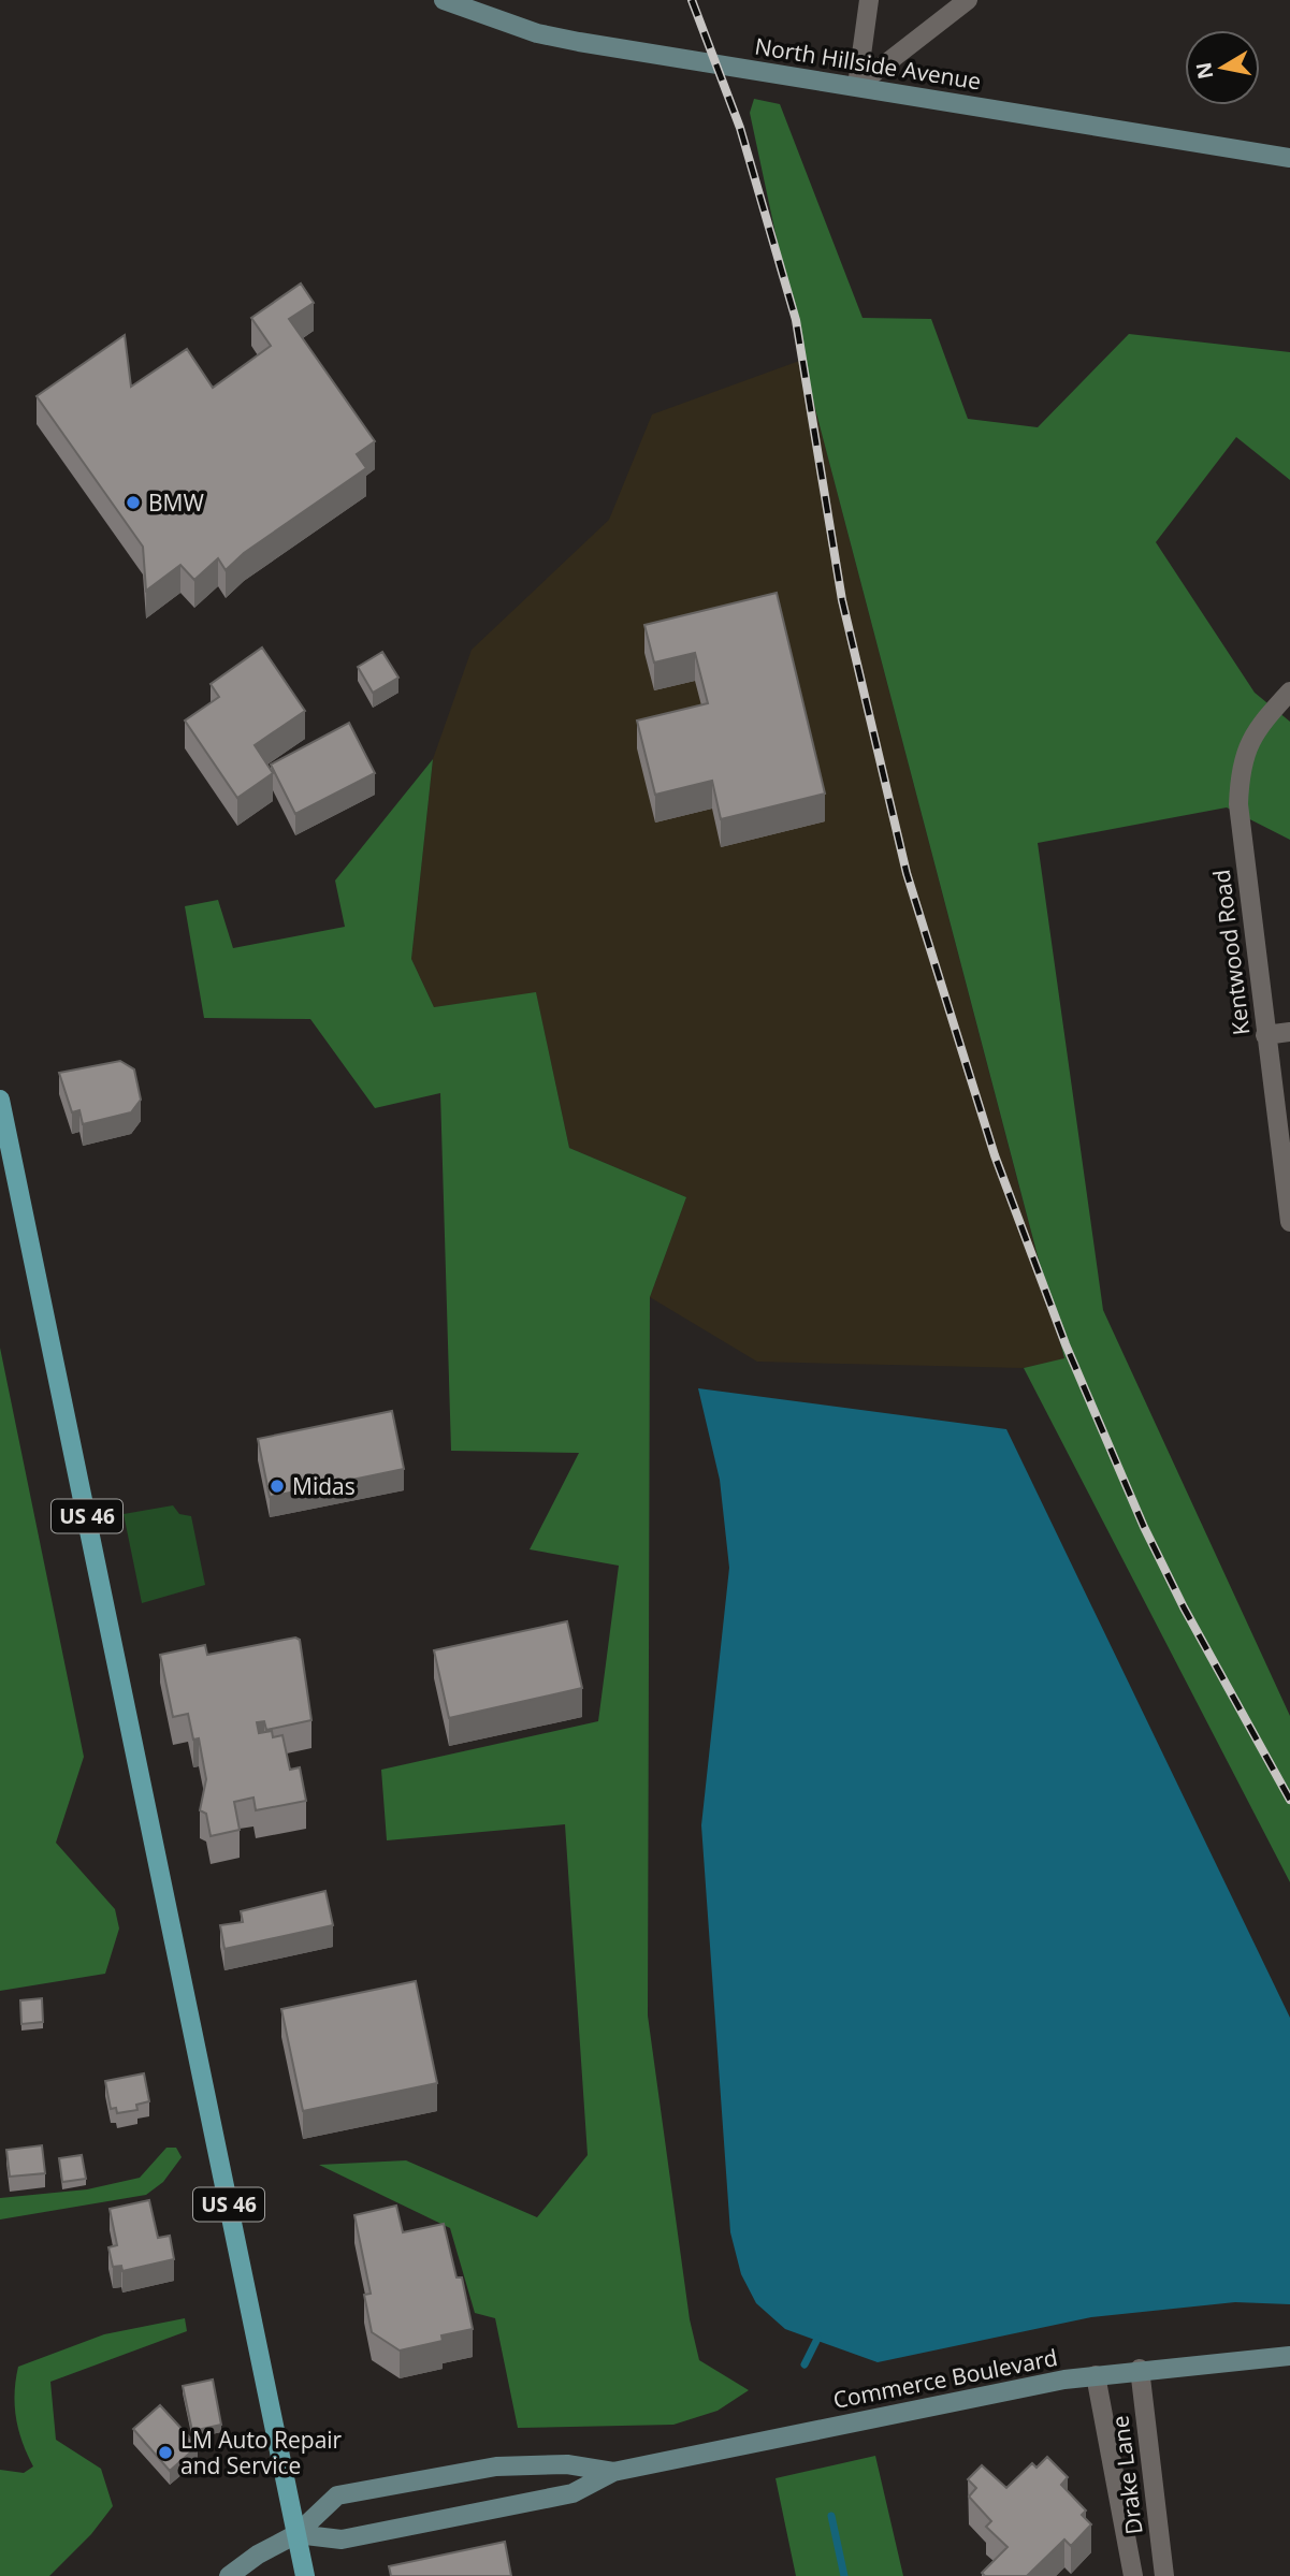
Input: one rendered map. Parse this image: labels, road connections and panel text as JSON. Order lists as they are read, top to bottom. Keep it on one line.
{"streets":{"main road":["North Hillside Avenue","US 46","Commerce Boulevard"],"street":["Kentwood Road","Drake Lane"]},"crossings":[["US 46","Commerce Boulevard"],["Commerce Boulevard","Drake Lane"]],"places":["BMW","Midas","LM Auto Repair and Service"],"north":"left"}
